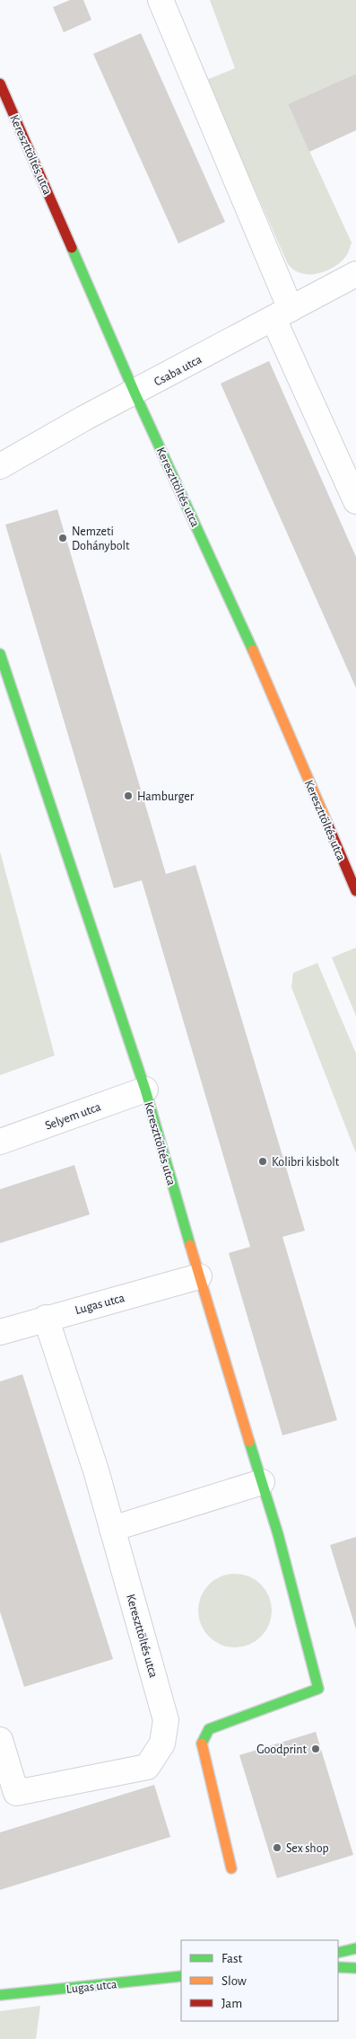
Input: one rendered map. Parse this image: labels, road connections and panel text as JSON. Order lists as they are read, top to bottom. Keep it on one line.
{"streets":{"street":["Kereszttöltés utca","Csaba utca","Selyem utca","Lugas utca"]},"crossings":[["Kereszttöltés utca","Csaba utca"],["Kereszttöltés utca","Selyem utca"],["Kereszttöltés utca","Lugas utca"]],"places":["Nemzeti Dohánybolt","Hamburger","Kolibri kisbolt","Goodprint","Sex shop"],"legend":["Fast","Slow","Jam"]}
